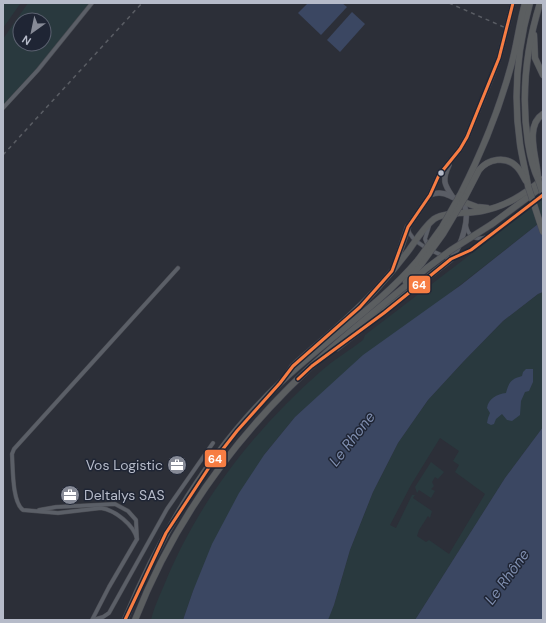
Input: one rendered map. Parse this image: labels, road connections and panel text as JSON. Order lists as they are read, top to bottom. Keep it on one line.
{"water":["Le Rhone","Le Rhône"],"places":{"office":["Vos Logistic","Deltalys SAS"]},"lines":["transit line 64"],"north":"bottom left"}
